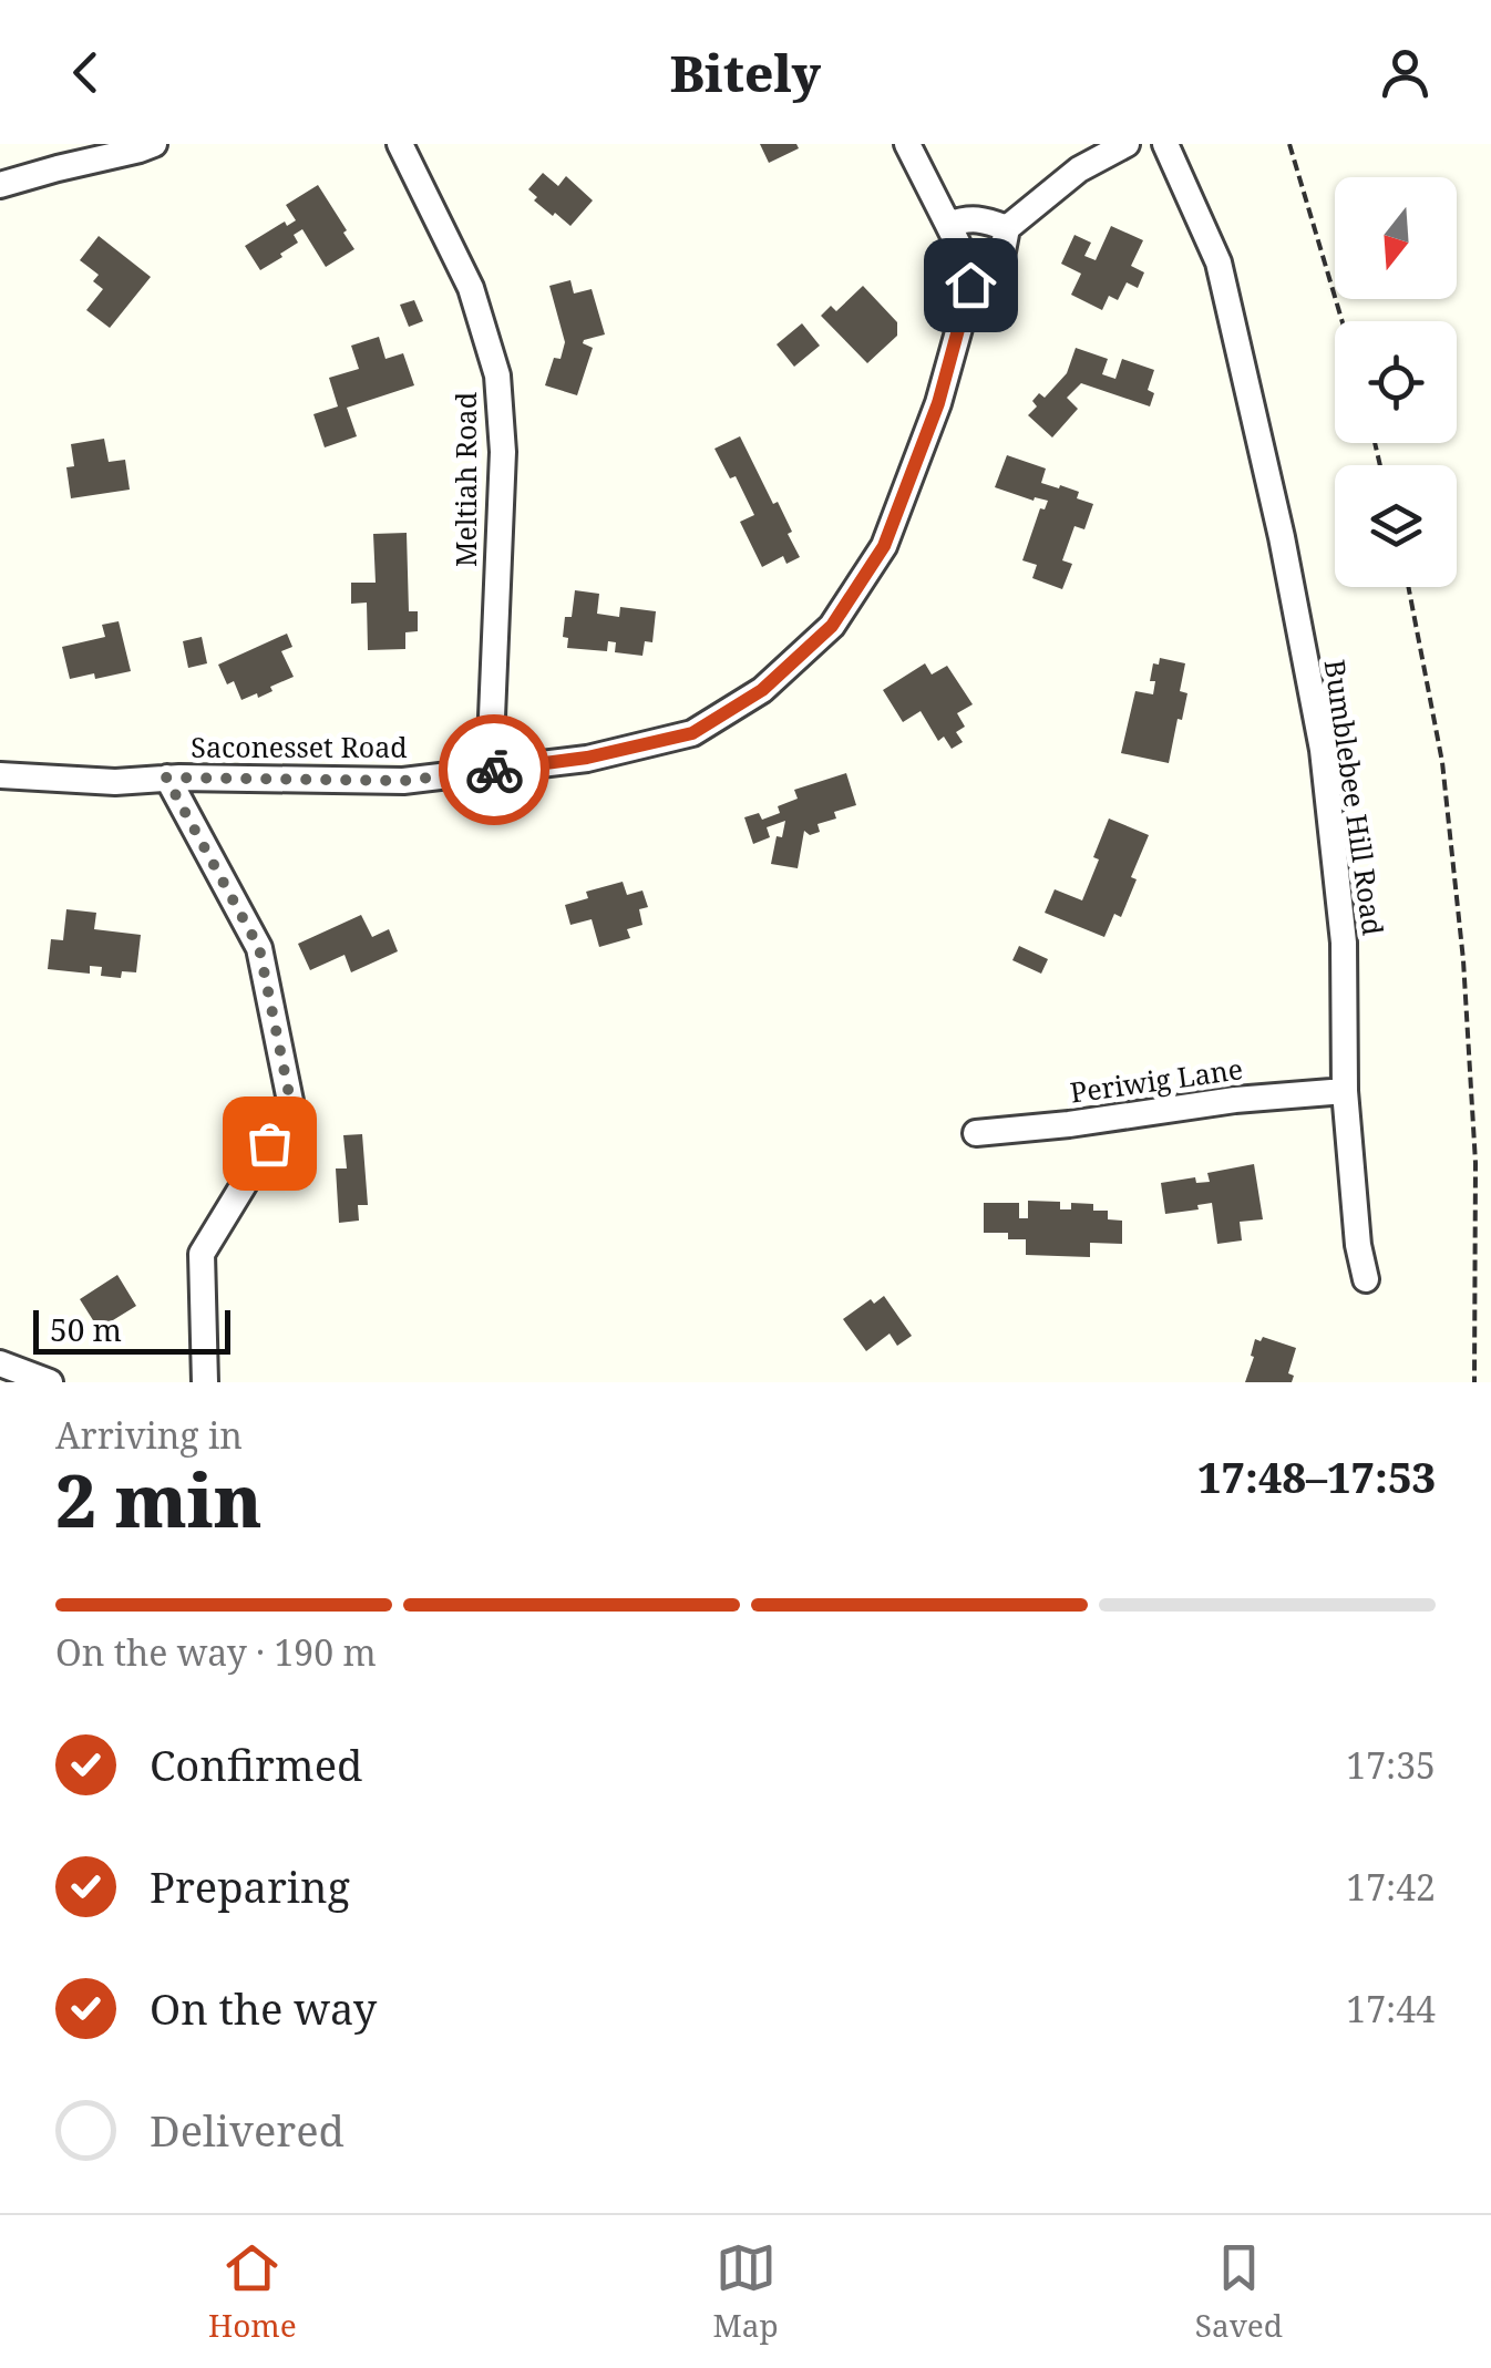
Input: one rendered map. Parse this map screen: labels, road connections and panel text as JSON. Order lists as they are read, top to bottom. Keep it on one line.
{"streets":{"street":["Meltiah Road","Saconesset Road","Bumblebee Hill Road","Periwig Lane"]},"crossings":[["Meltiah Road","Saconesset Road"],["Bumblebee Hill Road","Periwig Lane"]],"scale_bar":"50 m","north":"bottom","page":{"header":"Bitely","scale":"50 m","heading":["2 min","Arriving in","17:48–17:53"],"bar":"On the way · 190 m","list":[["Confirmed","17:35"],["Preparing","17:42"],["On the way","17:44"],"Delivered"],"tabs":["Home","Map","Saved"]}}
